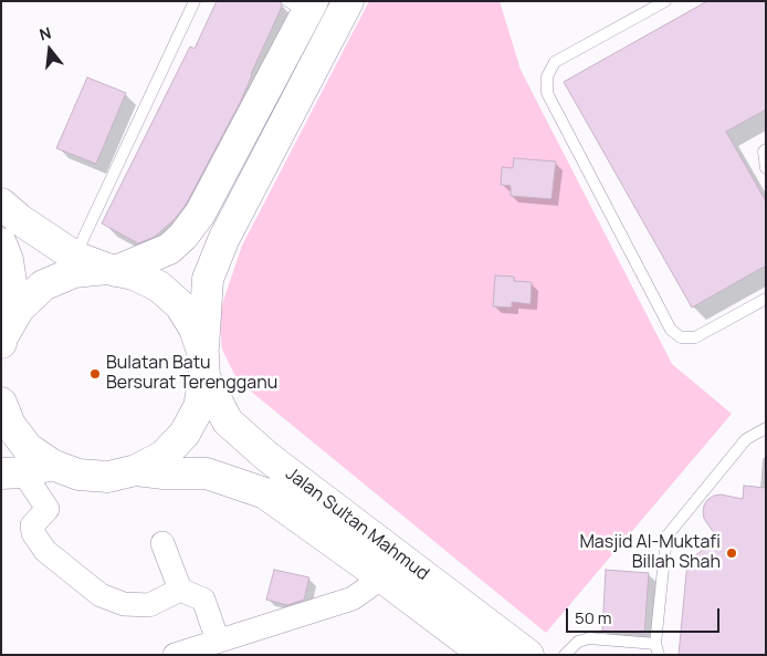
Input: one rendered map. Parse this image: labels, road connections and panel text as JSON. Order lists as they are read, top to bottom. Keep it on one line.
{"streets":{"main road":["Jalan Sultan Mahmud"]},"places":["Bulatan Batu Bersurat Terengganu","Masjid Al-Muktafi Billah Shah"],"scale_bar":"50 m","north":"top"}
